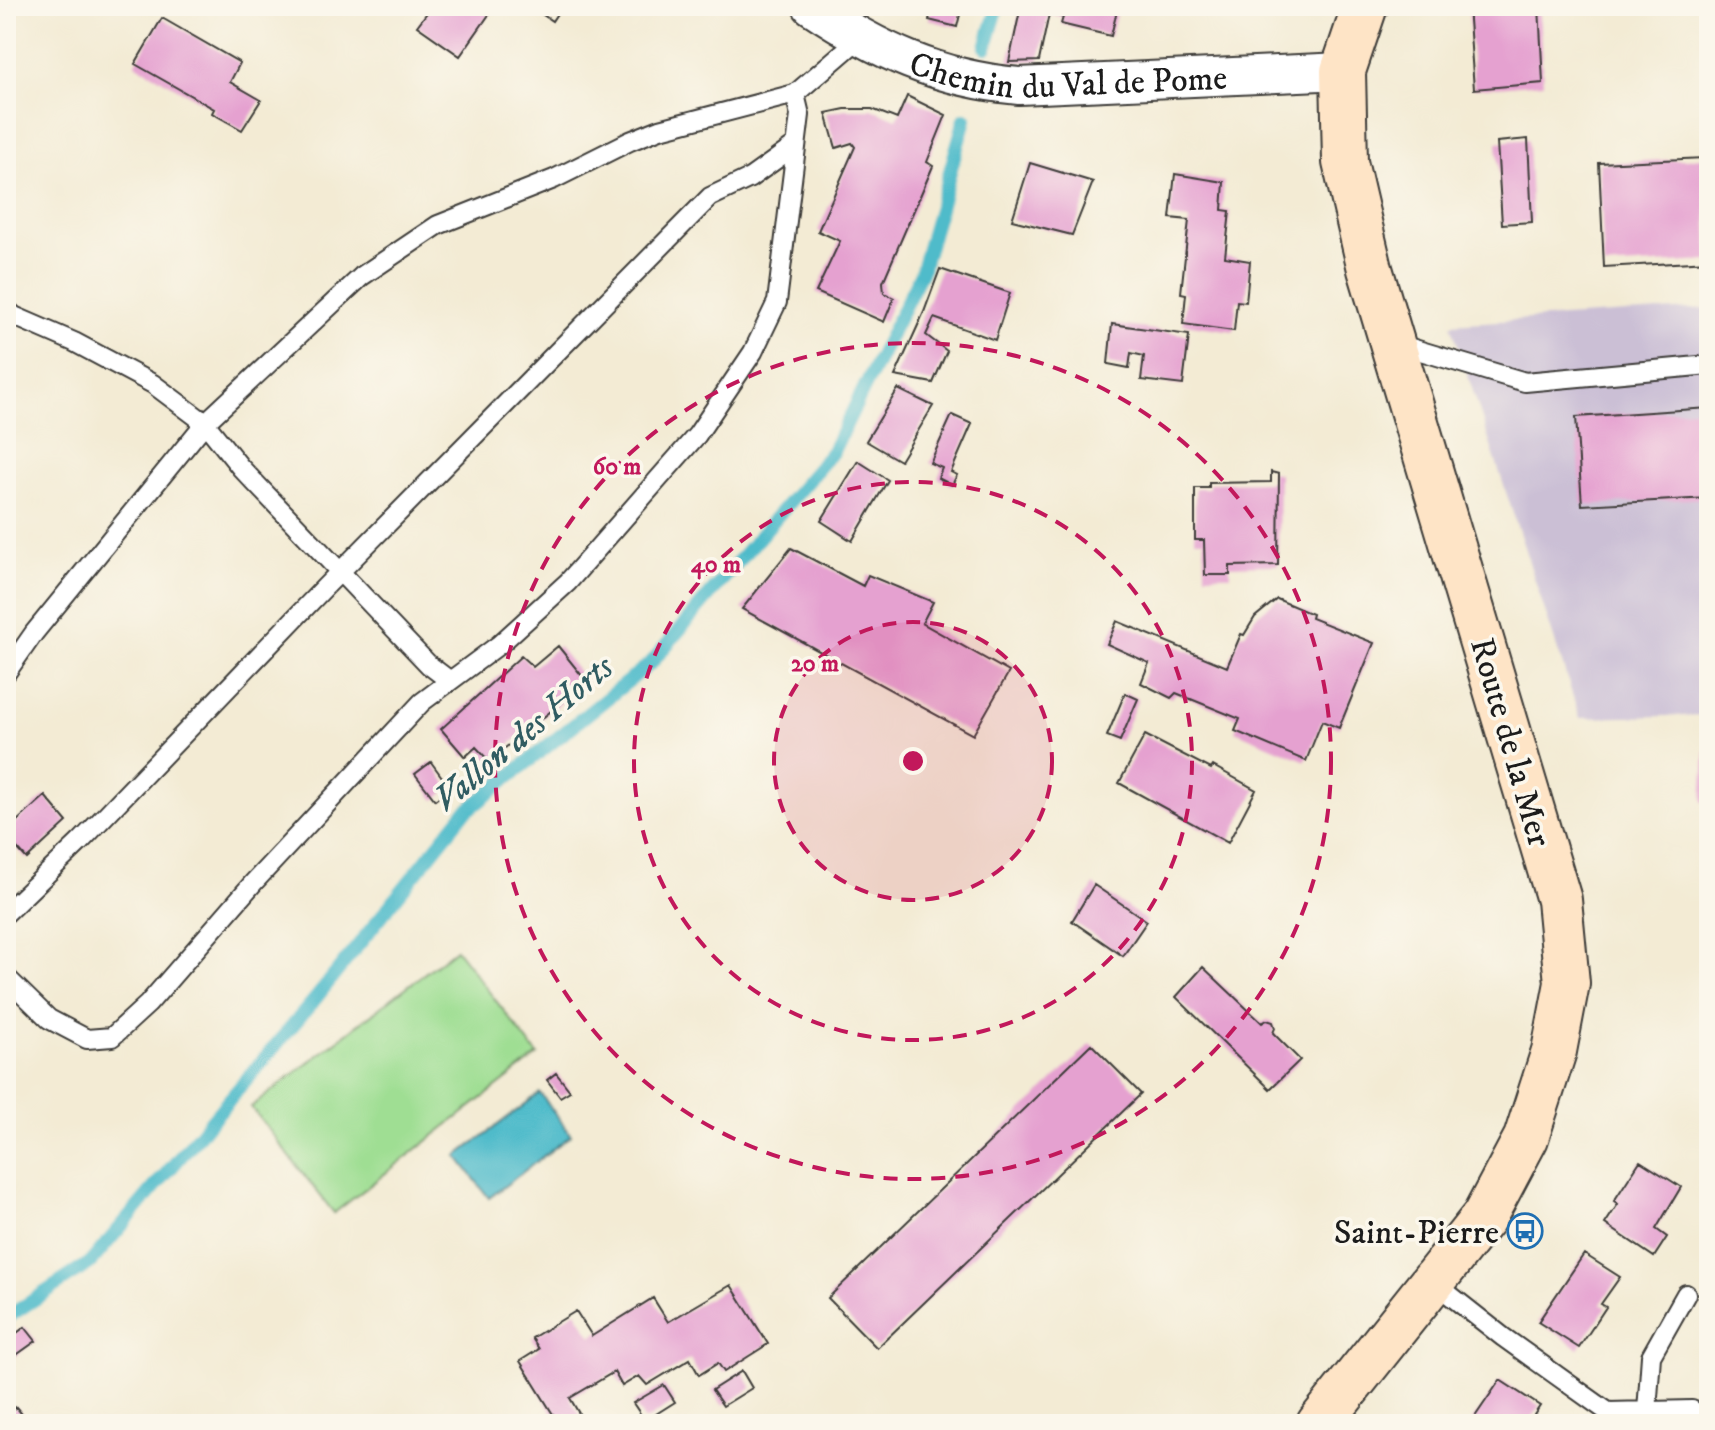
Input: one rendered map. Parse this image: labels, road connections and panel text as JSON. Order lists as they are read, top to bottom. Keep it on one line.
{"streets":{"main road":["Route de la Mer"],"street":["Chemin du Val de Pome"]},"crossings":[["Chemin du Val de Pome","Route de la Mer"]],"water":["Vallon des Horts"],"places":{"bus stop":["Saint-Pierre"]},"rings":["60 m","40 m","20 m"]}
